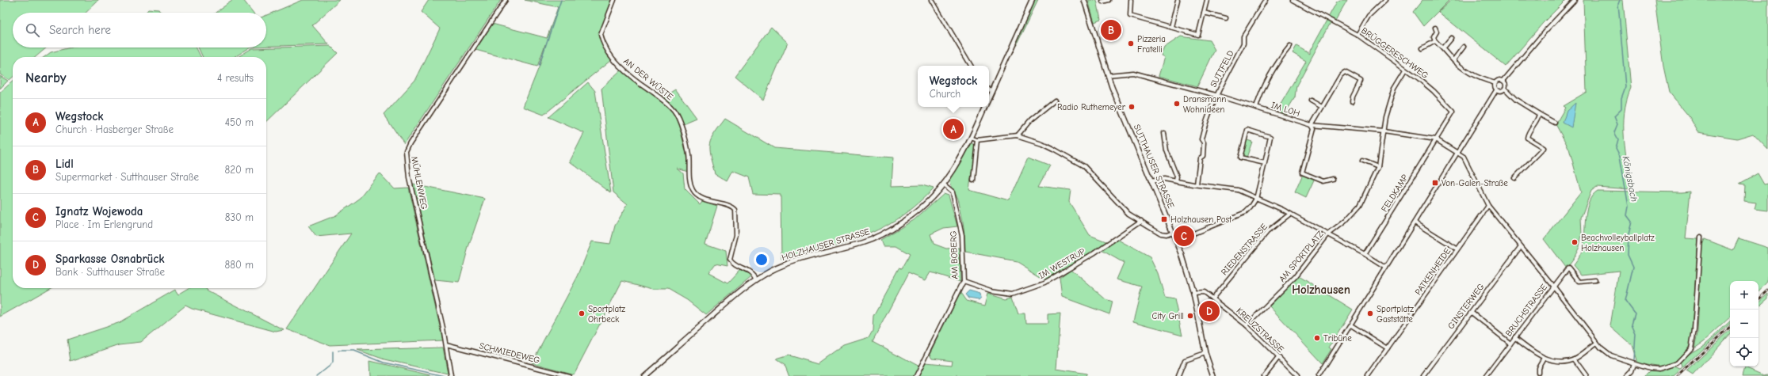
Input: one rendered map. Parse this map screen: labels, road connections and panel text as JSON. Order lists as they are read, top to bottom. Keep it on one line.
{"streets":{"street":["BRÜGGERESCHWEG","SUTTFELD","AN DER WÜSTE","IM LOH","SUTTHAUSER STRASSE","MÜHLENWEG","FELDKAMP","HOLZHAUSER STRASSE","RIEDENSTRASSE","AM BOBERG","AM SPORTPLATZ","IM WESTRUP","PATKENHEIDE","GINSTERWEG","BRUCHSTRASSE","KREUZSTRASSE","SCHMIEDEWEG"]},"crossings":[["BRÜGGERESCHWEG","IM LOH"],["BRÜGGERESCHWEG","FELDKAMP"],["BRÜGGERESCHWEG","AM SPORTPLATZ"],["SUTTFELD","IM LOH"],["AN DER WÜSTE","HOLZHAUSER STRASSE"],["IM LOH","SUTTHAUSER STRASSE"],["IM LOH","FELDKAMP"],["IM LOH","AM SPORTPLATZ"],["SUTTHAUSER STRASSE","KREUZSTRASSE"],["MÜHLENWEG","SCHMIEDEWEG"],["HOLZHAUSER STRASSE","AM BOBERG"],["RIEDENSTRASSE","KREUZSTRASSE"],["AM BOBERG","IM WESTRUP"],["AM SPORTPLATZ","KREUZSTRASSE"],["GINSTERWEG","BRUCHSTRASSE"]],"districts":["Holzhausen"],"water":["Königsbach"],"places":{"other":["Pizzeria Fratelli","Dransmann Wohnideen","Radio Ruthemeyer","Beachvolleyballplatz Holzhausen","Sportplatz Ohrbeck","Sportplatz Gaststätte","City Grill","Tribüne"],"transit":["Von-Galen-Straße","Holzhausen Post"]},"page":{"search":"Search here","pins":["B","A","C","D"],"heading":["Nearby","4 results"],"popup":["Wegstock","Church"],"list":[{"mark":"A","name":"Wegstock","note":"Church · Hasberger Straße","value":"450 m"},{"mark":"B","name":"Lidl","note":"Supermarket · Sutthauser Straße","value":"820 m"},{"mark":"C","name":"Ignatz Wojewoda","note":"Place · Im Erlengrund","value":"830 m"},{"mark":"D","name":"Sparkasse Osnabrück","note":"Bank · Sutthauser Straße","value":"880 m"}],"map_buttons":["+","−"]}}
